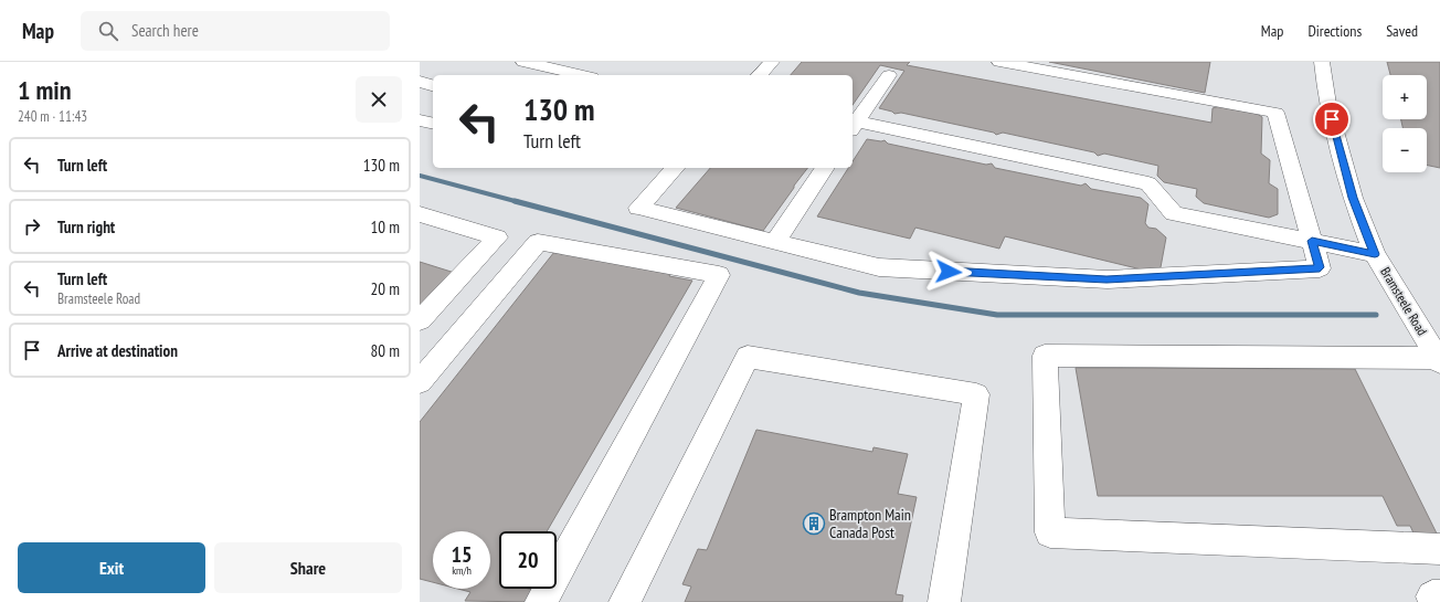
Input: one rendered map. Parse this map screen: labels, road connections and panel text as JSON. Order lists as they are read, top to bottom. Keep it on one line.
{"streets":{"street":["Bramsteele Road"]},"places":{"building":["Brampton Main Canada Post"]},"page":{"header":"Map","search":"Search here","nav":["Map","Directions","Saved"],"heading":["1 min","240 m · 11:43"],"map_buttons":["+","−"],"turn":["130 m","Turn left"],"list":[{"name":"Turn left","value":"130 m"},{"name":"Turn right","value":"10 m"},{"name":"Turn left","note":"Bramsteele Road","value":"20 m"},{"name":"Arrive at destination","value":"80 m"}],"speed":"15 km/h","limit":"20","buttons":["Exit","Share"]}}
